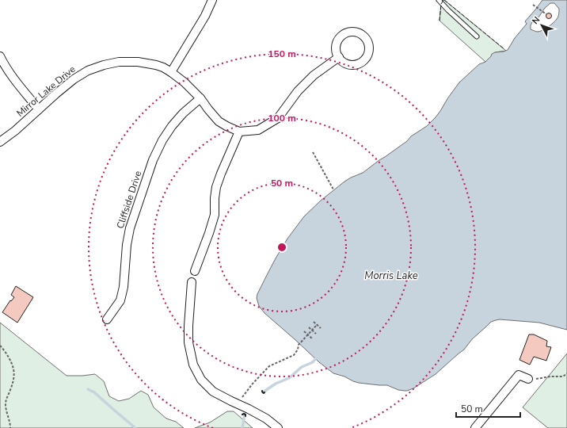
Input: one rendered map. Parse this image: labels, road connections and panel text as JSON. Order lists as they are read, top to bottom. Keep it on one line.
{"streets":{"street":["Mirror Lake Drive","Cliffside Drive"]},"crossings":[["Mirror Lake Drive","Cliffside Drive"]],"water":["Morris Lake"],"scale_bar":"50 m","north":"top left","rings":["150 m","100 m","50 m"]}
